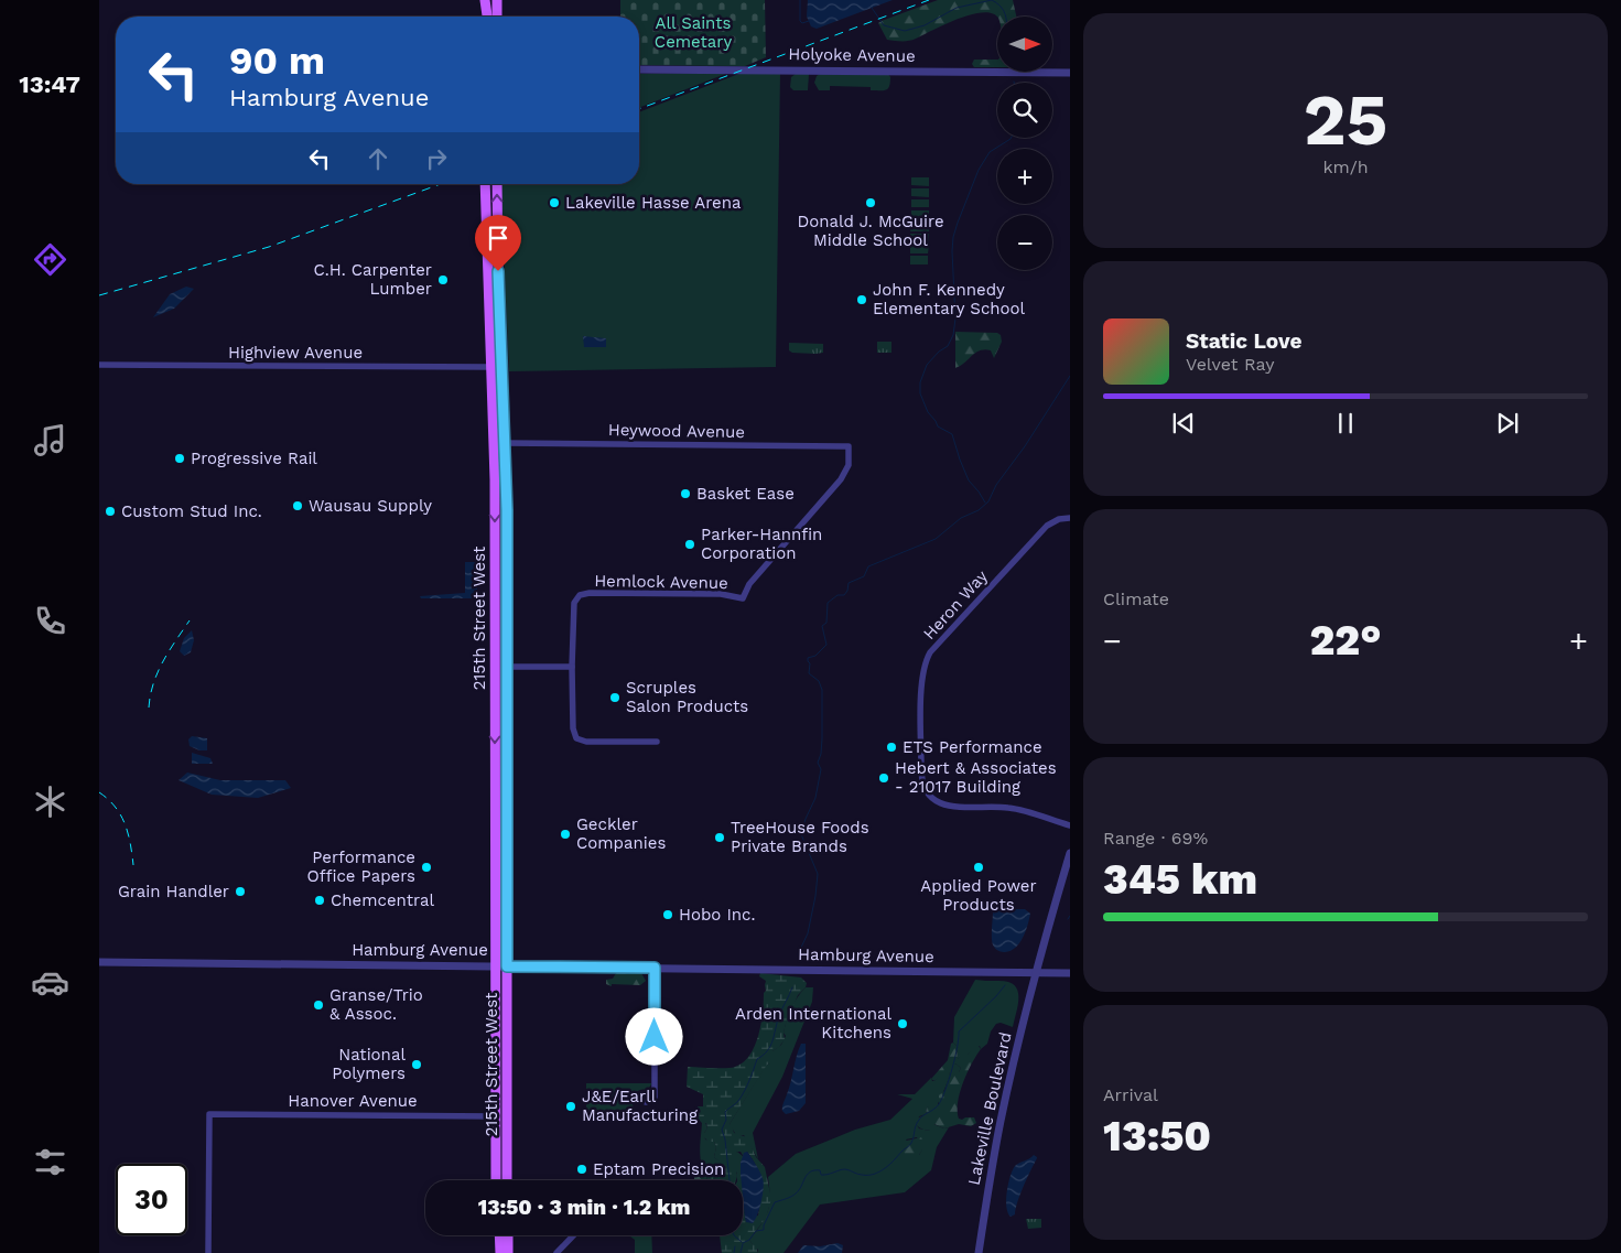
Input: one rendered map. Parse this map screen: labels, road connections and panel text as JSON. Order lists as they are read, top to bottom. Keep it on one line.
{"streets":{"main road":["215th Street West"],"street":["Holyoke Avenue","Highview Avenue","Heywood Avenue","Hemlock Avenue","Heron Way","Hamburg Avenue","Hanover Avenue","Lakeville Boulevard"]},"crossings":[["Highview Avenue","215th Street West"],["Heywood Avenue","Hemlock Avenue"],["Heywood Avenue","215th Street West"],["215th Street West","Hamburg Avenue"],["215th Street West","Hanover Avenue"],["Hamburg Avenue","Lakeville Boulevard"]],"parks":["All Saints Cemetary"],"places":["Lakeville Hasse Arena","Donald J. McGuire Middle School","C.H. Carpenter Lumber","John F. Kennedy Elementary School","Progressive Rail","Basket Ease","Wausau Supply","Custom Stud Inc.","Parker-Hannfin Corporation","Scruples Salon Products","ETS Performance","Hebert & Associates - 21017 Building","Geckler Companies","TreeHouse Foods Private Brands","Performance Office Papers","Applied Power Products","Grain Handler","Chemcentral","Hobo Inc.","Granse/Trio & Assoc.","Arden International Kitchens","National Polymers","J&E/Earll Manufacturing","Eptam Precision"],"north":"right","page":{"tabs":"13:47","tile":[["25","km/h"],"Climate",["Range · 69%","345 km"],["Arrival","13:50"]],"map_buttons":["+","−"],"turn":["90 m","Hamburg Avenue"],"song":["Static Love","Velvet Ray"],"heat":["−","22°","+"],"limit":"30","trip":"13:50 · 3 min · 1.2 km"}}
